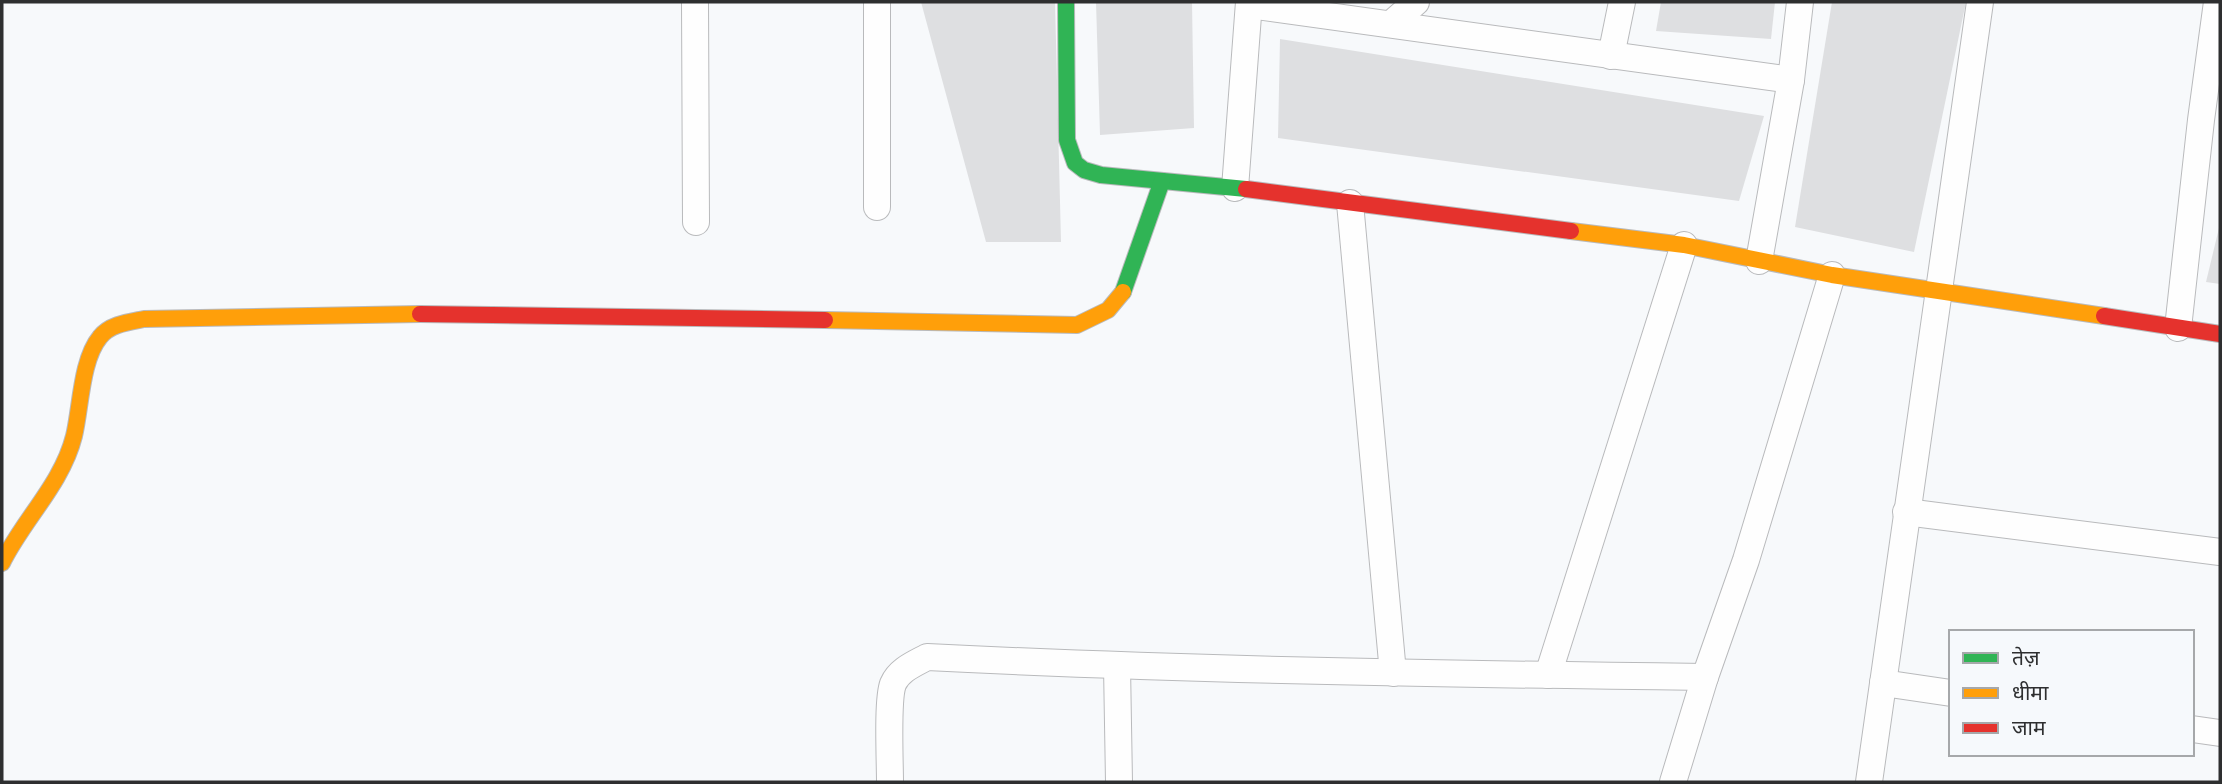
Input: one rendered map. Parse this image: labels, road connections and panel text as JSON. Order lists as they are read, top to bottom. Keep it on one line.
{"legend":["तेज़","धीमा","जाम"]}
